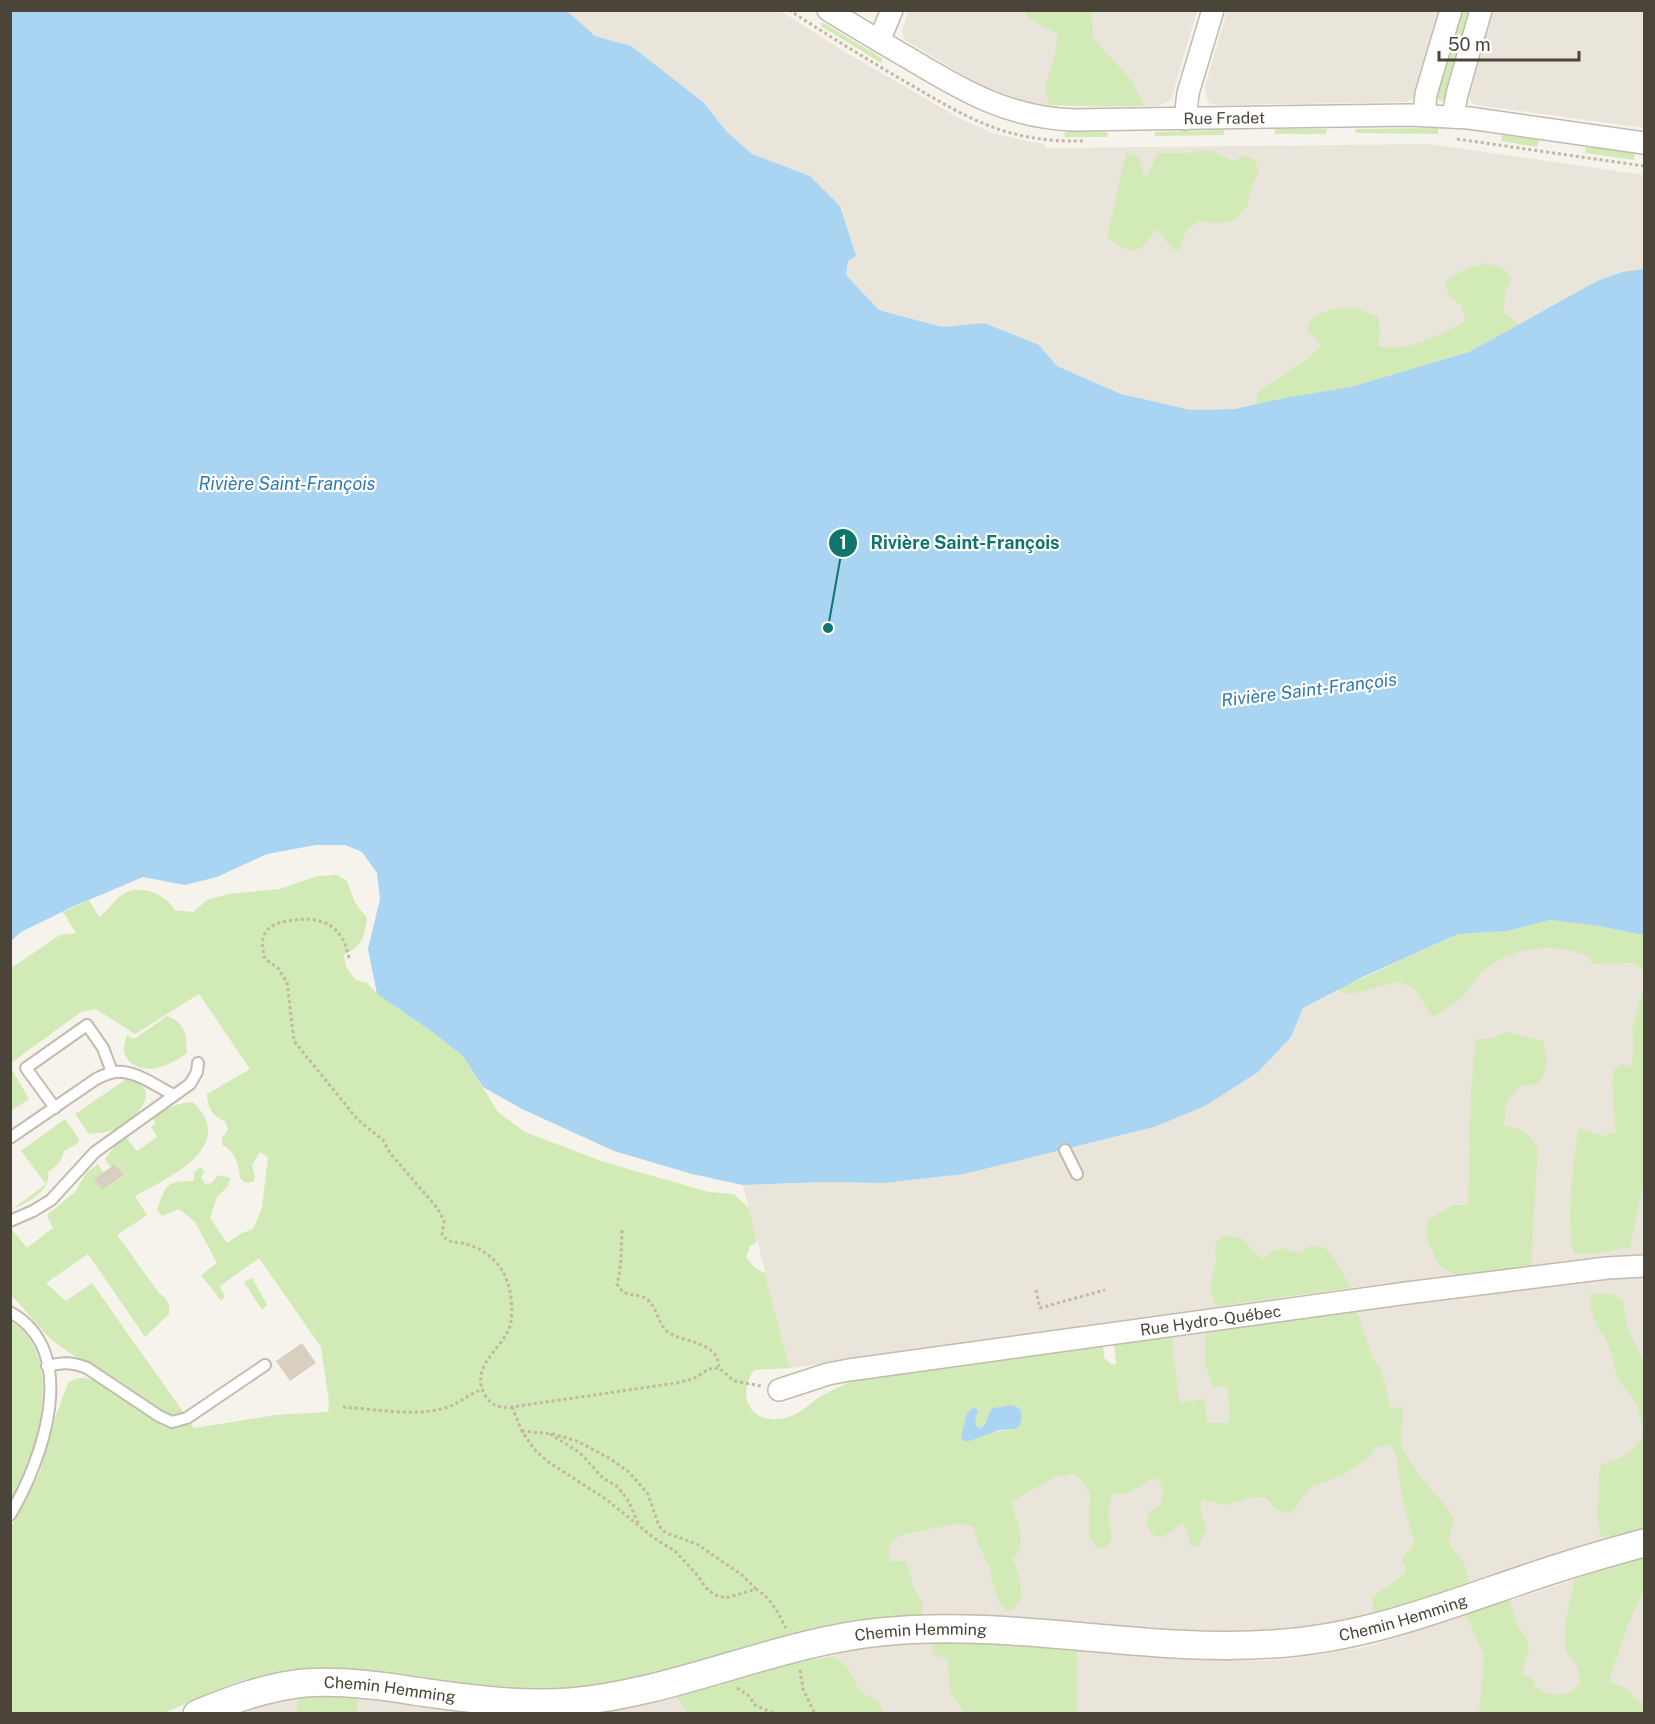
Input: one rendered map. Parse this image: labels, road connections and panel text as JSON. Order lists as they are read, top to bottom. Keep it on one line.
{"streets":{"street":["Rue Fradet","Rue Hydro-Québec","Chemin Hemming"]},"water":["Rivière Saint-François"],"places":["Rivière Saint-François"],"scale_bar":"50 m"}
